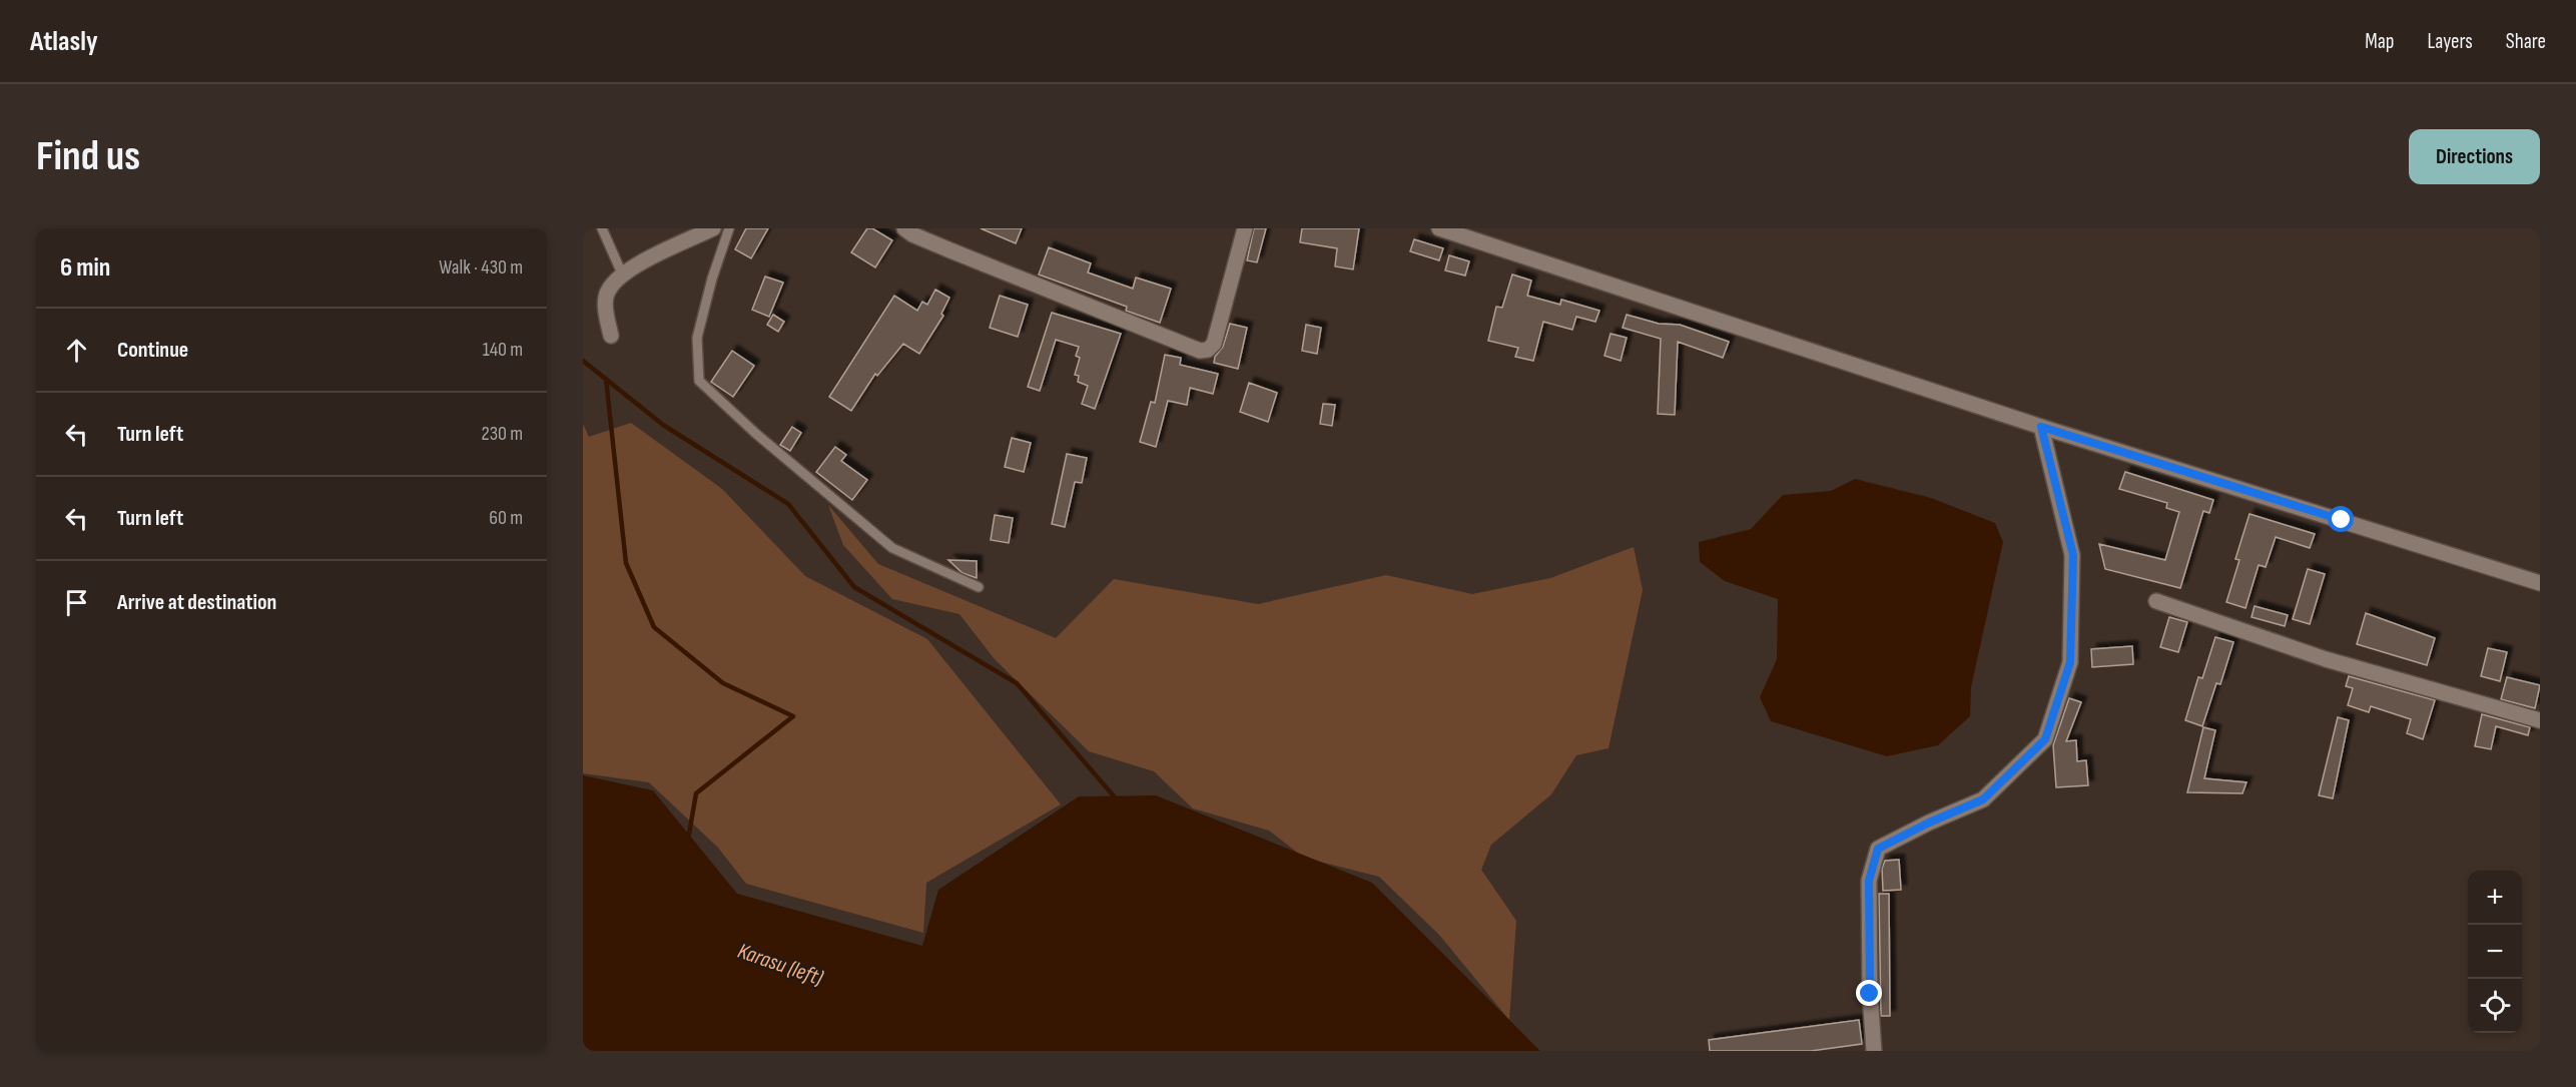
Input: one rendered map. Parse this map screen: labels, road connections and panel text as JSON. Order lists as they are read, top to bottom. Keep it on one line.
{"water":["Karasu (left)"],"page":{"header":"Atlasly","nav":["Map","Layers","Share"],"buttons":"Directions","title":"Find us","heading":["6 min","Walk · 430 m"],"list":[["Continue","140 m"],["Turn left","230 m"],["Turn left","60 m"],"Arrive at destination"],"map_buttons":["+","−"]}}
